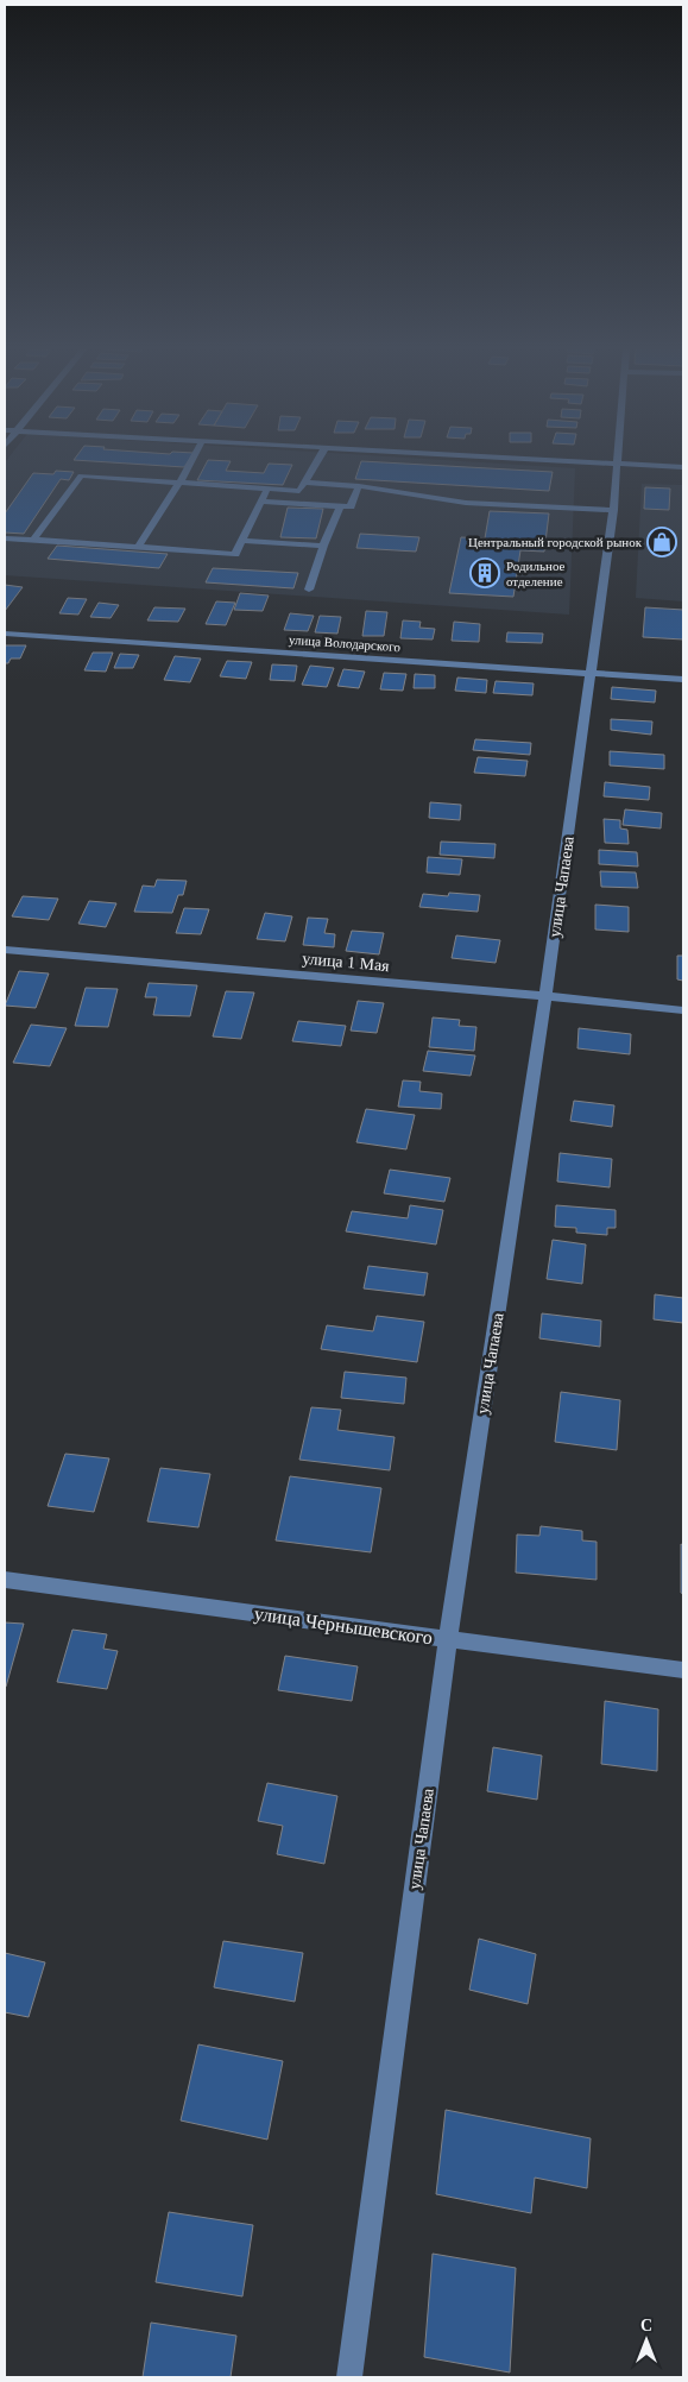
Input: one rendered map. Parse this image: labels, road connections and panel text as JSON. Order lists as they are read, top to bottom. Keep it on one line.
{"streets":{"street":["улица Володарского","улица Чапаева","улица 1 Мая","улица Чернышевского"]},"crossings":[["улица Володарского","улица Чапаева"],["улица Чапаева","улица 1 Мая"],["улица Чапаева","улица Чернышевского"]],"places":{"shop":["Центральный городской рынок"],"building":["Родильное отделение"]},"north":"top"}
